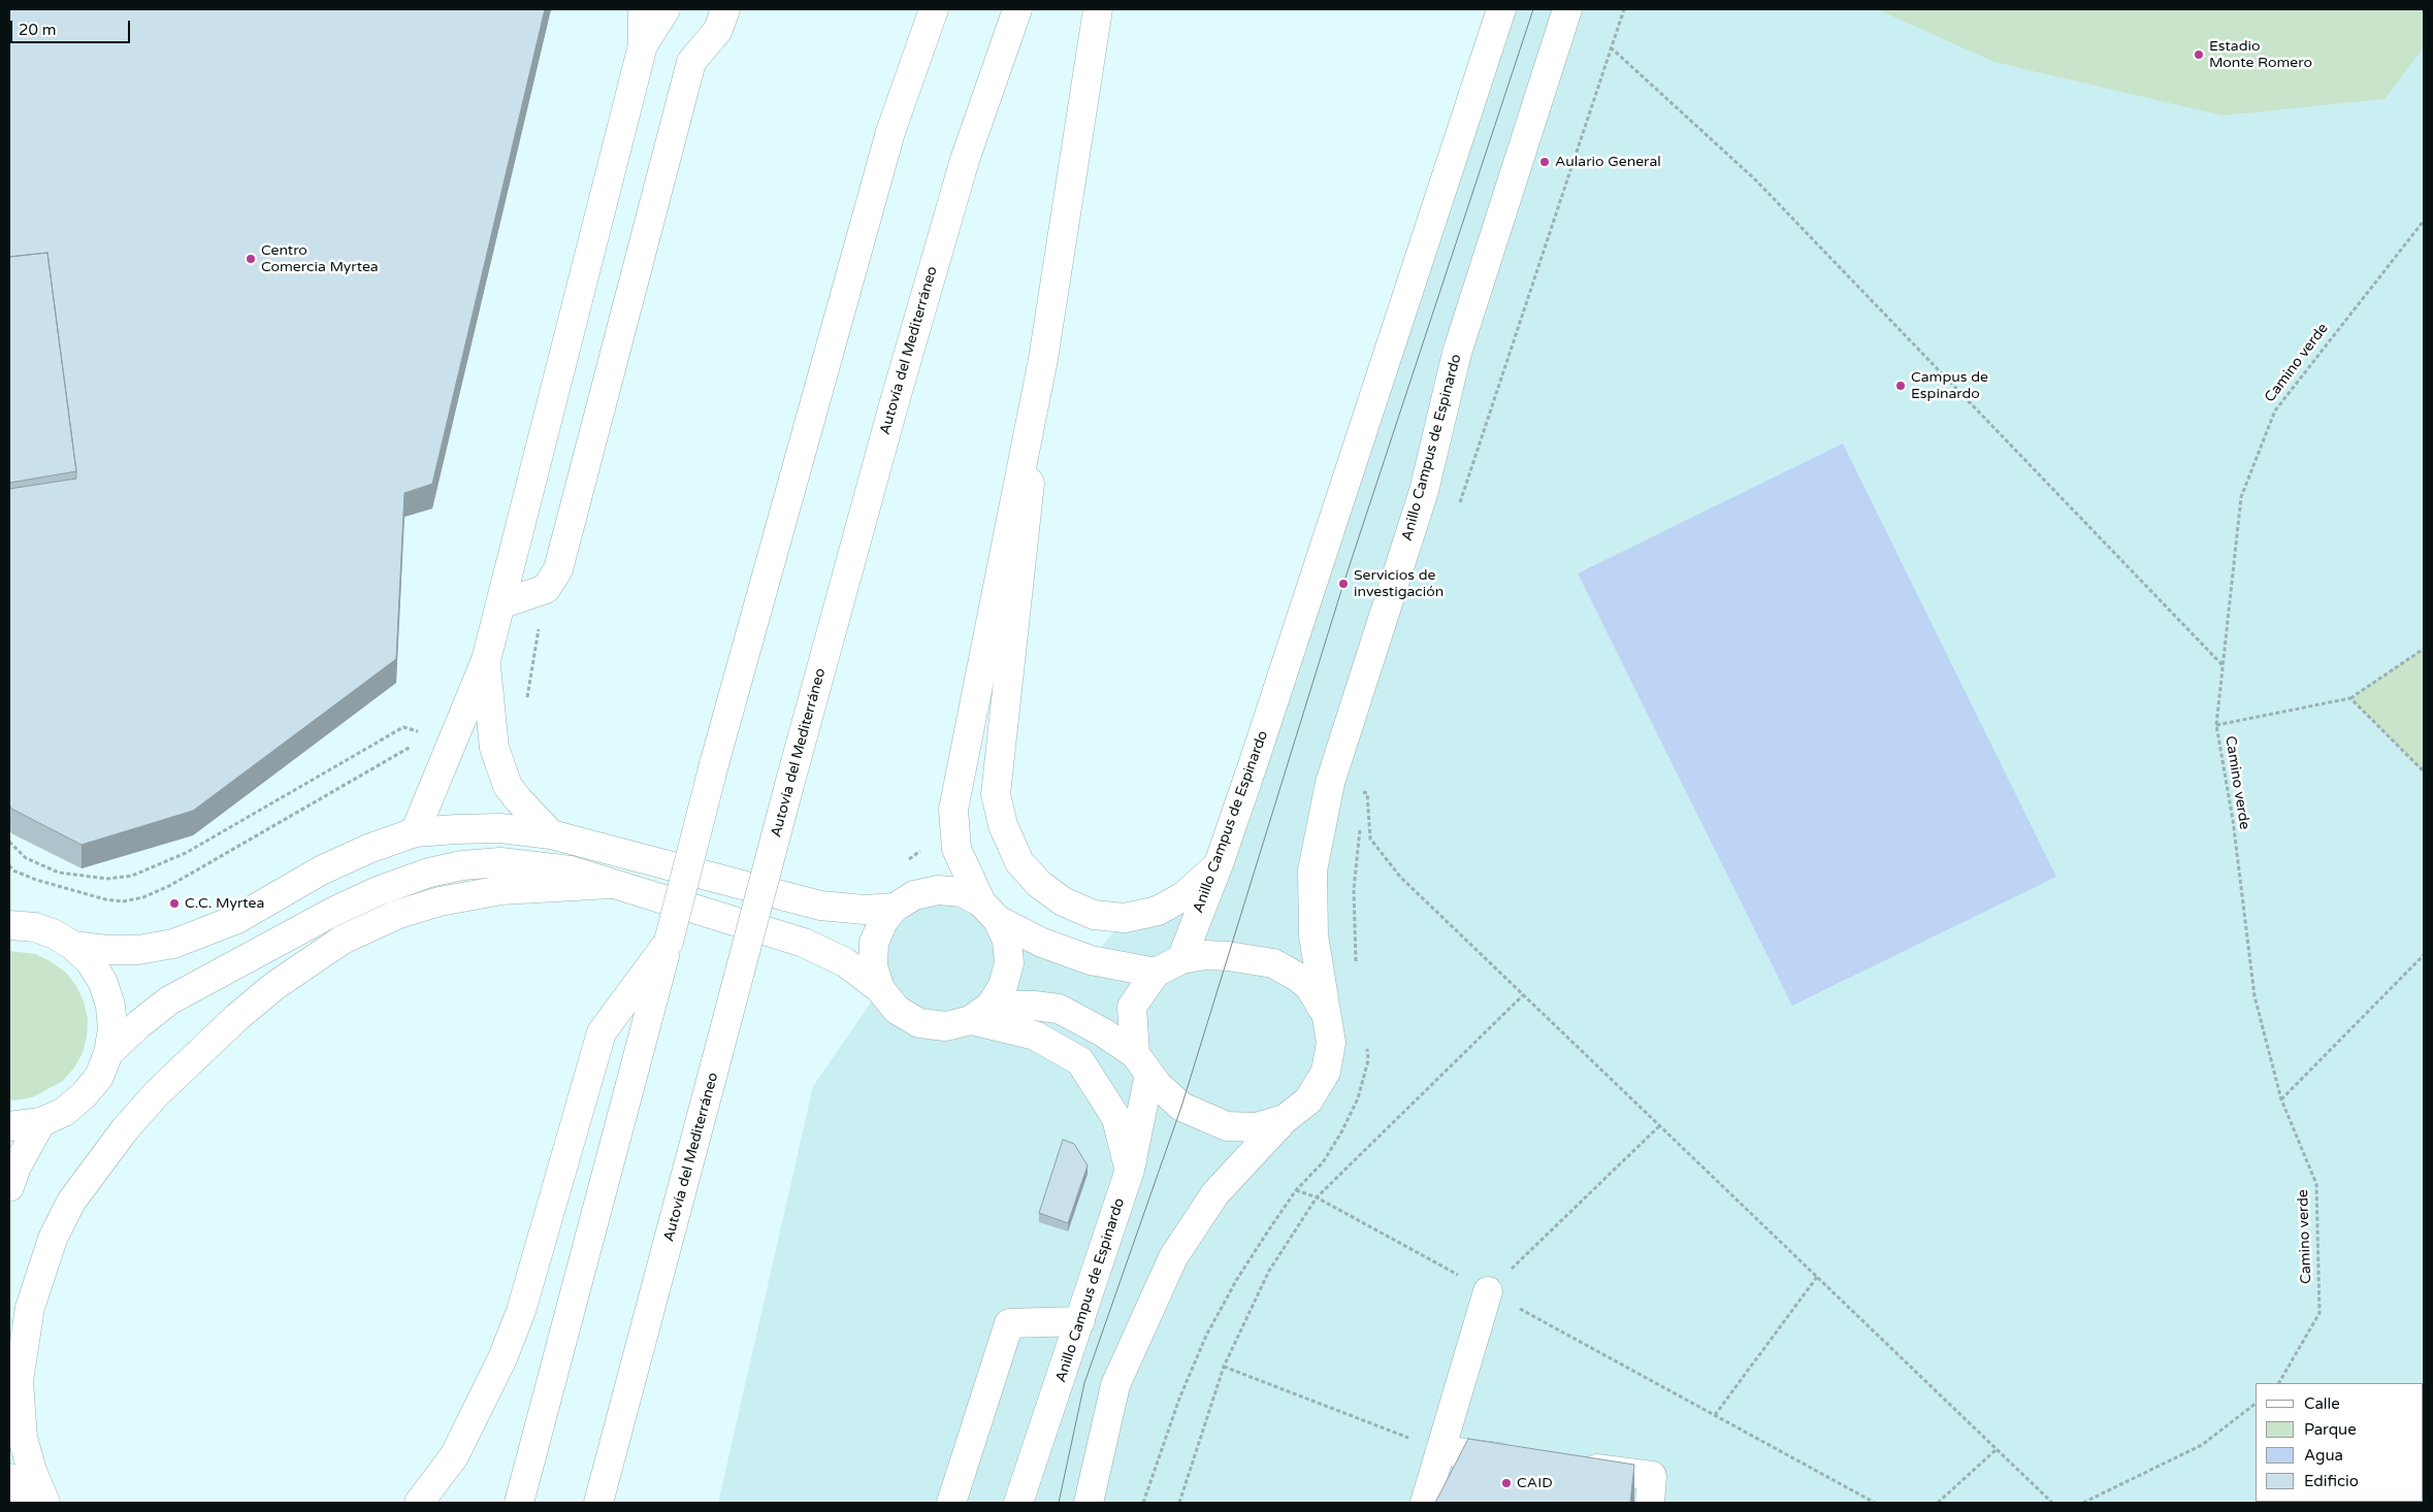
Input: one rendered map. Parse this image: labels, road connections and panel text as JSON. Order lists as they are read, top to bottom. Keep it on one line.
{"streets":{"main road":["Autovía del Mediterráneo","Anillo Campus de Espinardo"],"path":["Camino verde"]},"places":["Estadio Monte Romero","Aulario General","Centro Comercia Myrtea","Campus de Espinardo","Servicios de investigación","C.C. Myrtea","CAID"],"legend":["Calle","Parque","Agua","Edificio"],"scale_bar":"20 m"}
